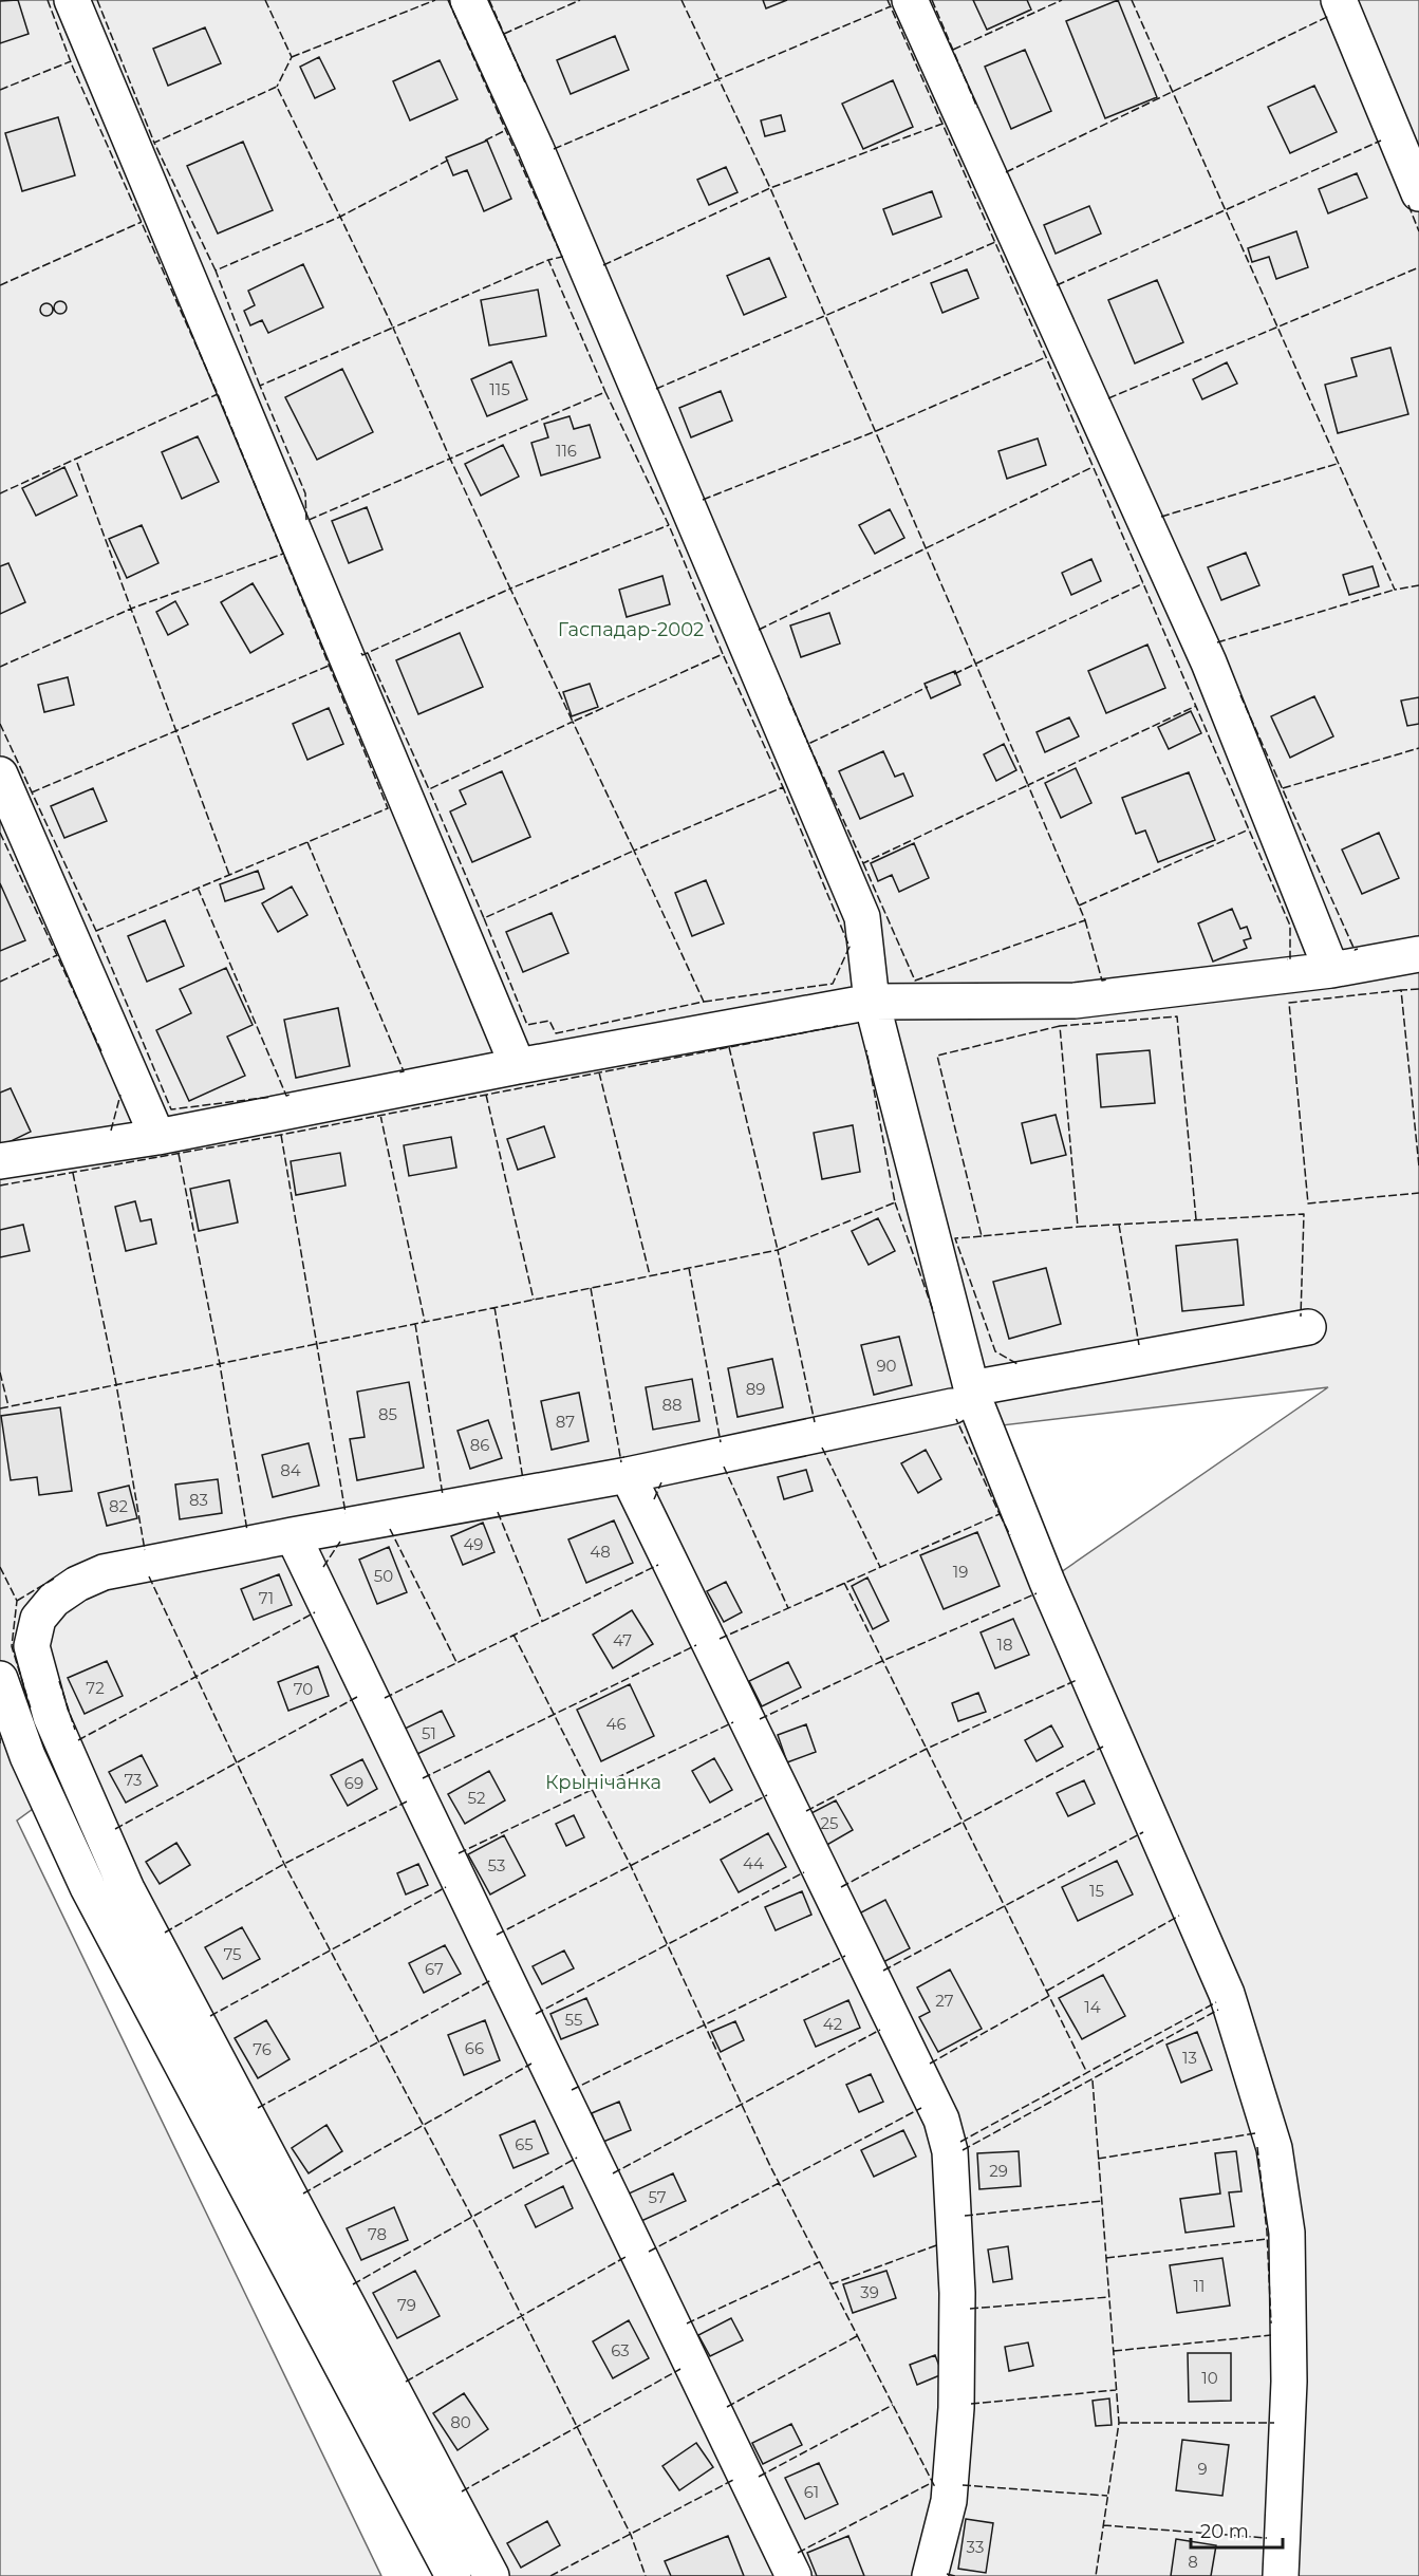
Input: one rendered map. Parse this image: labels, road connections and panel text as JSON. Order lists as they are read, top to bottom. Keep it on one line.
{"parks":["Гаспадар-2002","Крынічанка"],"house_numbers":["115","116","90","89","88","85","87","86","84","83","82","49","48","19","50","71","47","18","72","70","46","51","73","69","52","25","44","53","15","75","67","27","14","55","42","66","76","13","65","29","57","78","11","39","79","63","10","80","9","61","33","8"],"scale_bar":"20 m"}
